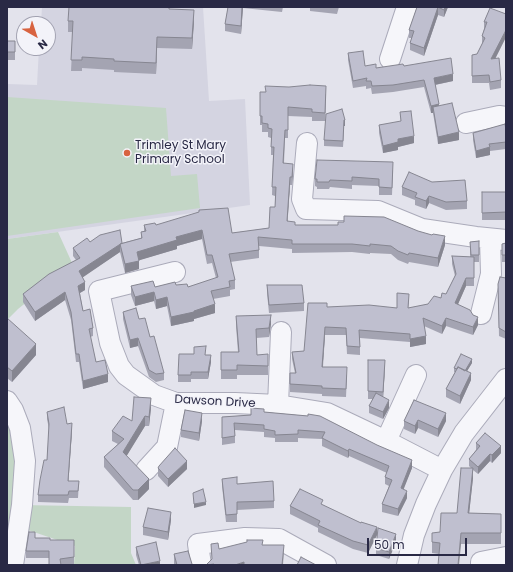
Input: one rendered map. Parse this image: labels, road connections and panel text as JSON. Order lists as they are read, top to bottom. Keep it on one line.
{"streets":{"street":["Dawson Drive"]},"places":["Trimley St Mary Primary School"],"scale_bar":"50 m","north":"bottom right"}
